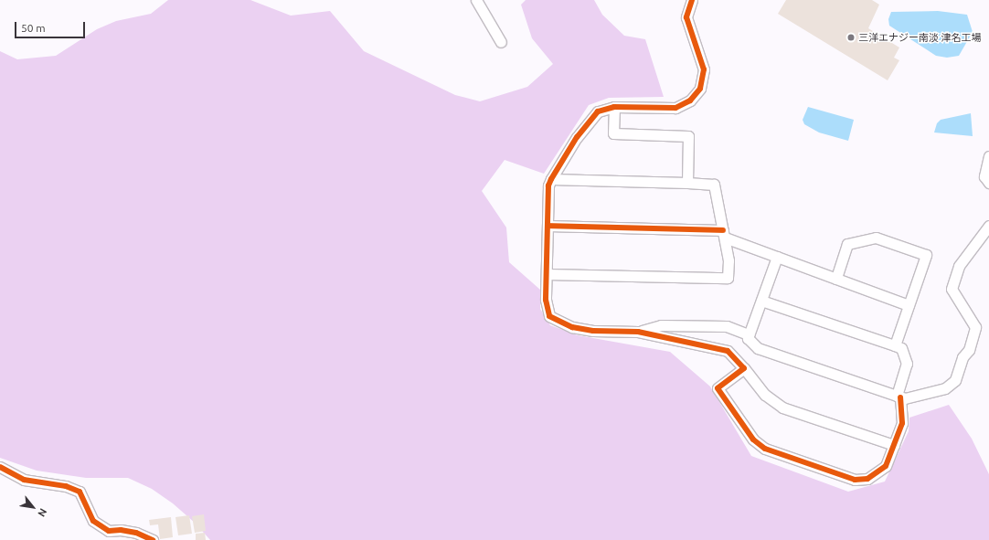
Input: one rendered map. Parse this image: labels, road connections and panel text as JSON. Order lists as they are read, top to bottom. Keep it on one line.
{"places":["三洋エナジー南淡 津名工場"],"scale_bar":"50 m","north":"bottom right"}
